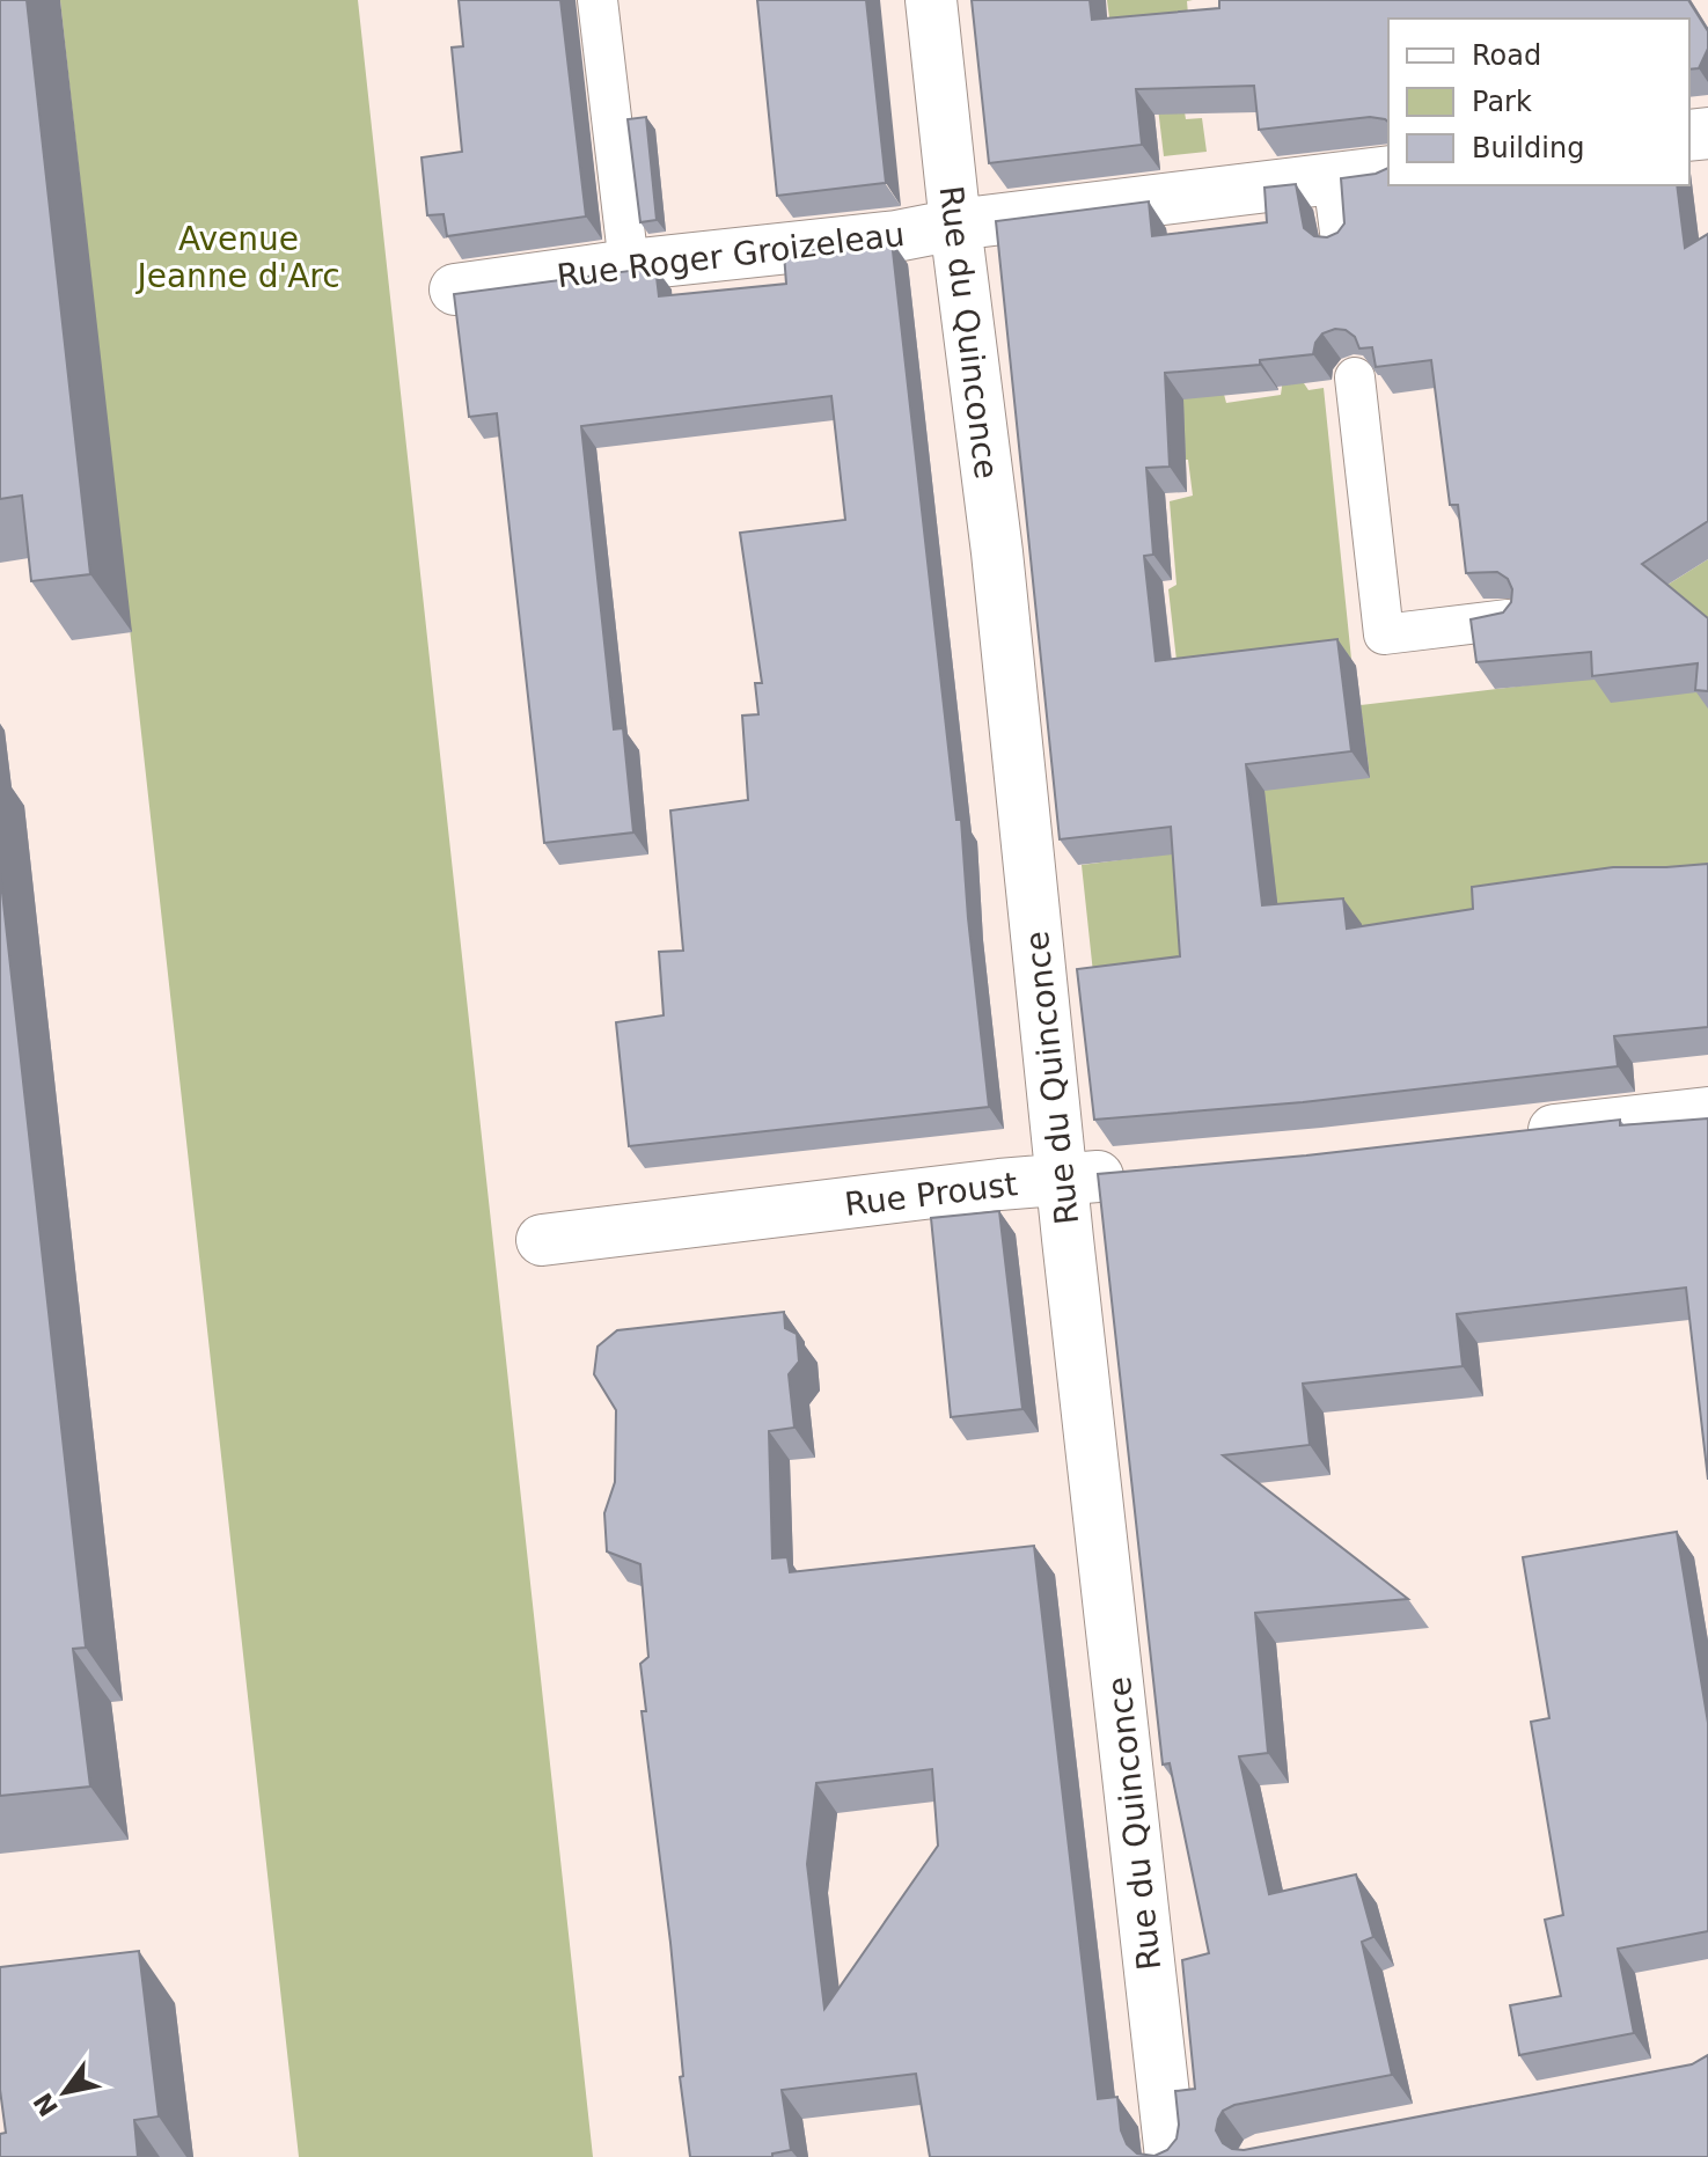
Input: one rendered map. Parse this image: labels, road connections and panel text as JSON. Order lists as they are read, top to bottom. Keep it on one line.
{"streets":{"street":["Rue Roger Groizeleau","Rue du Quinconce","Rue Proust"]},"crossings":[["Rue Roger Groizeleau","Rue du Quinconce"],["Rue du Quinconce","Rue Proust"]],"parks":["Avenue Jeanne d'Arc"],"legend":["Road","Park","Building"],"north":"bottom left"}
